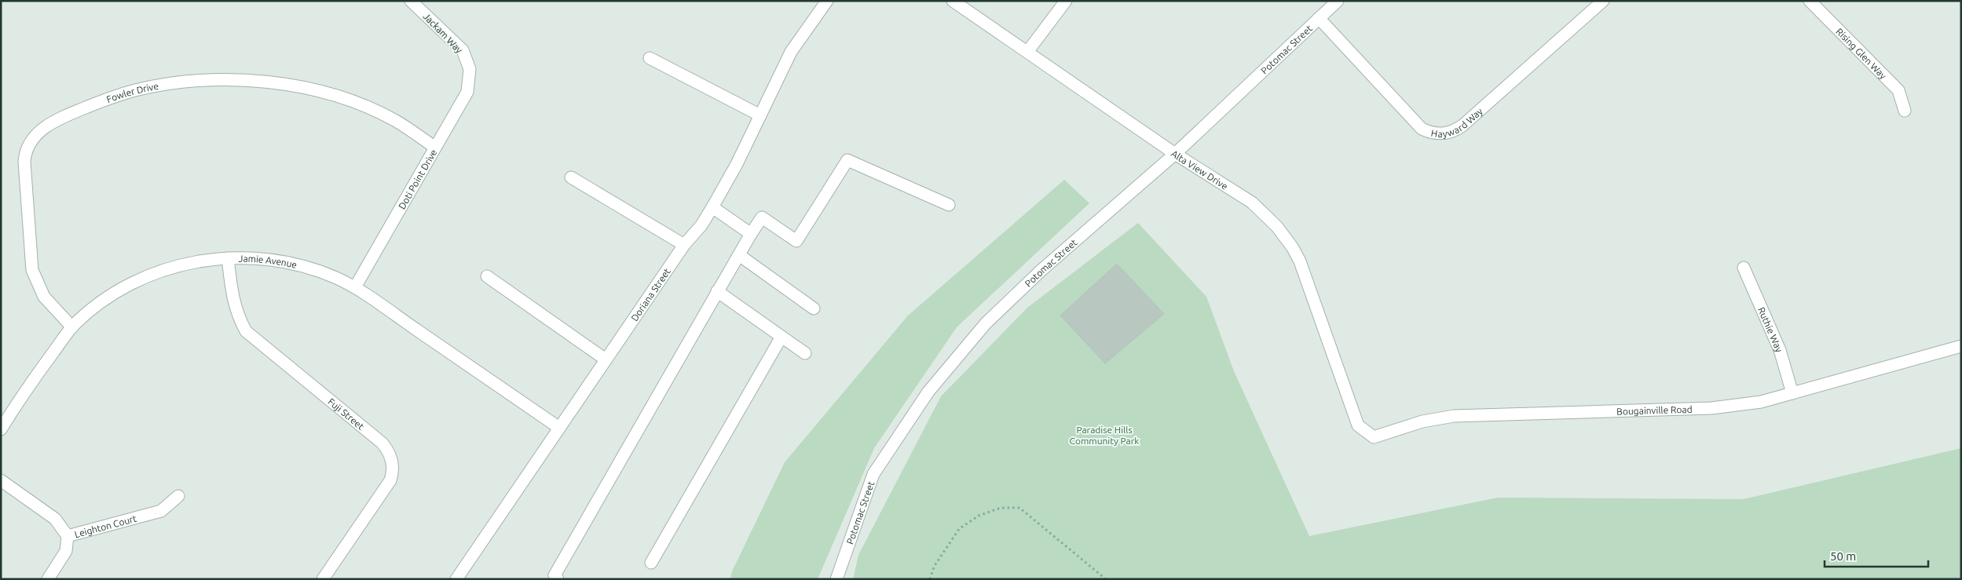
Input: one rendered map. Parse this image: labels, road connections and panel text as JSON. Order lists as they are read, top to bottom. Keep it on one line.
{"streets":{"street":["Jackam Way","Potomac Street","Rising Glen Way","Fowler Drive","Hayward Way","Alta View Drive","Doti Point Drive","Jamie Avenue","Doriana Street","Ruthie Way","Bougainville Road","Fuji Street","Leighton Court"]},"crossings":[["Jackam Way","Doti Point Drive"],["Potomac Street","Hayward Way"],["Potomac Street","Alta View Drive"],["Fowler Drive","Doti Point Drive"],["Fowler Drive","Jamie Avenue"],["Alta View Drive","Bougainville Road"],["Doti Point Drive","Jamie Avenue"],["Jamie Avenue","Doriana Street"],["Jamie Avenue","Fuji Street"],["Ruthie Way","Bougainville Road"]],"parks":["Paradise Hills Community Park"],"scale_bar":"50 m"}
